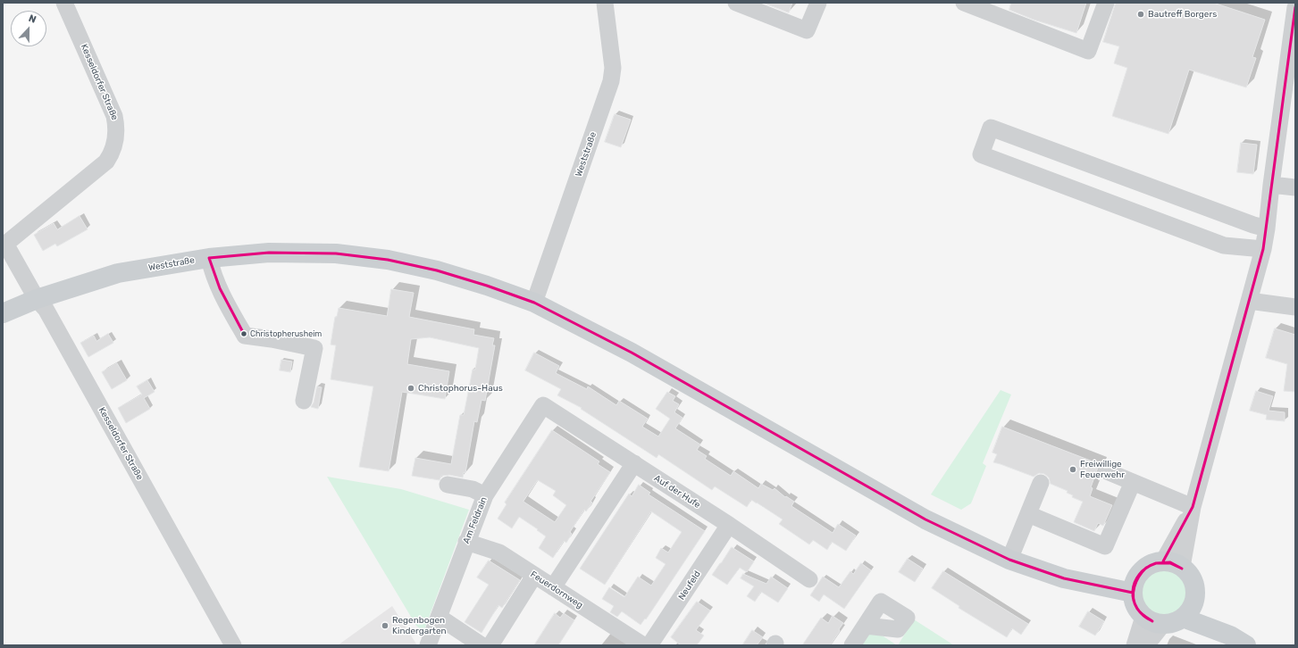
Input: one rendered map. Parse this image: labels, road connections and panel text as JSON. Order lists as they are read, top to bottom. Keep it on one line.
{"streets":{"main road":["Weststraße"],"street":["Kesseldorfer Straße","Auf der Hufe","Am Feldrain","Neufeld","Feuerdornweg"]},"crossings":[["Kesseldorfer Straße","Weststraße"],["Auf der Hufe","Am Feldrain"],["Auf der Hufe","Neufeld"],["Am Feldrain","Feuerdornweg"]],"places":["Bautreff Borgers","Christopherusheim","Christophorus-Haus","Freiwillige Feuerwehr","Regenbogen Kindergarten"],"north":"top"}
